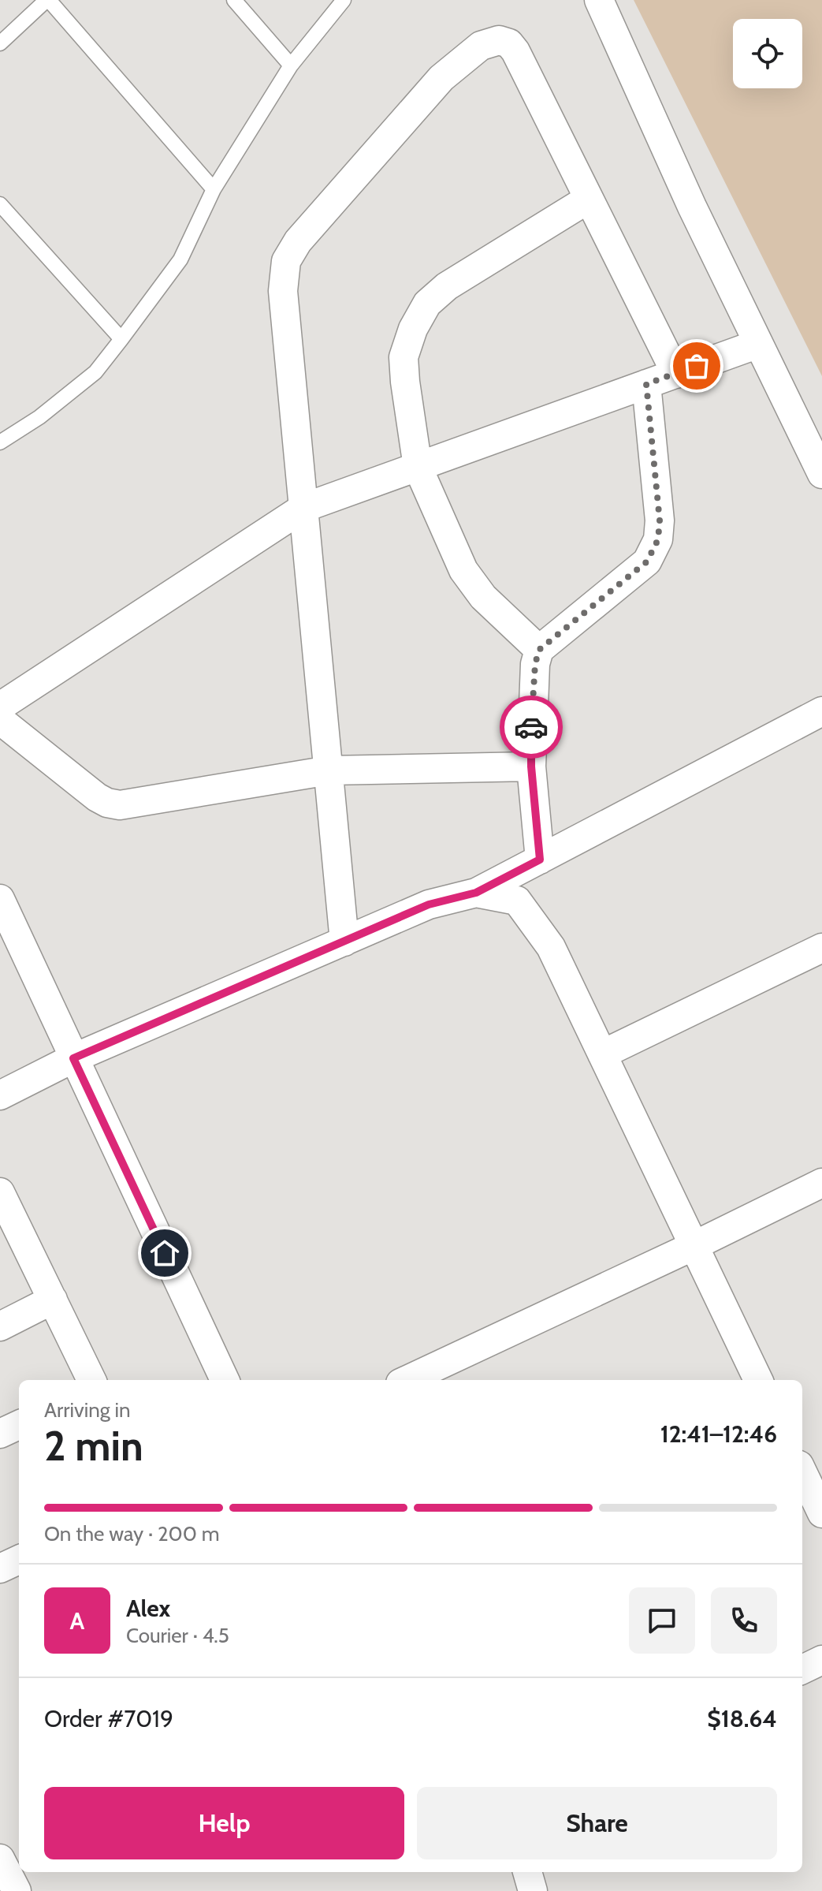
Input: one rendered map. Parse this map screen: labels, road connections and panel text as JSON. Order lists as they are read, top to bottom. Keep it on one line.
{"page":{"heading":["2 min","Arriving in","12:41–12:46"],"panel":["Alex","Courier · 4.5","Order #7019","$18.64"],"bar":"On the way · 200 m","round":"A","buttons":["Help","Share"]}}
